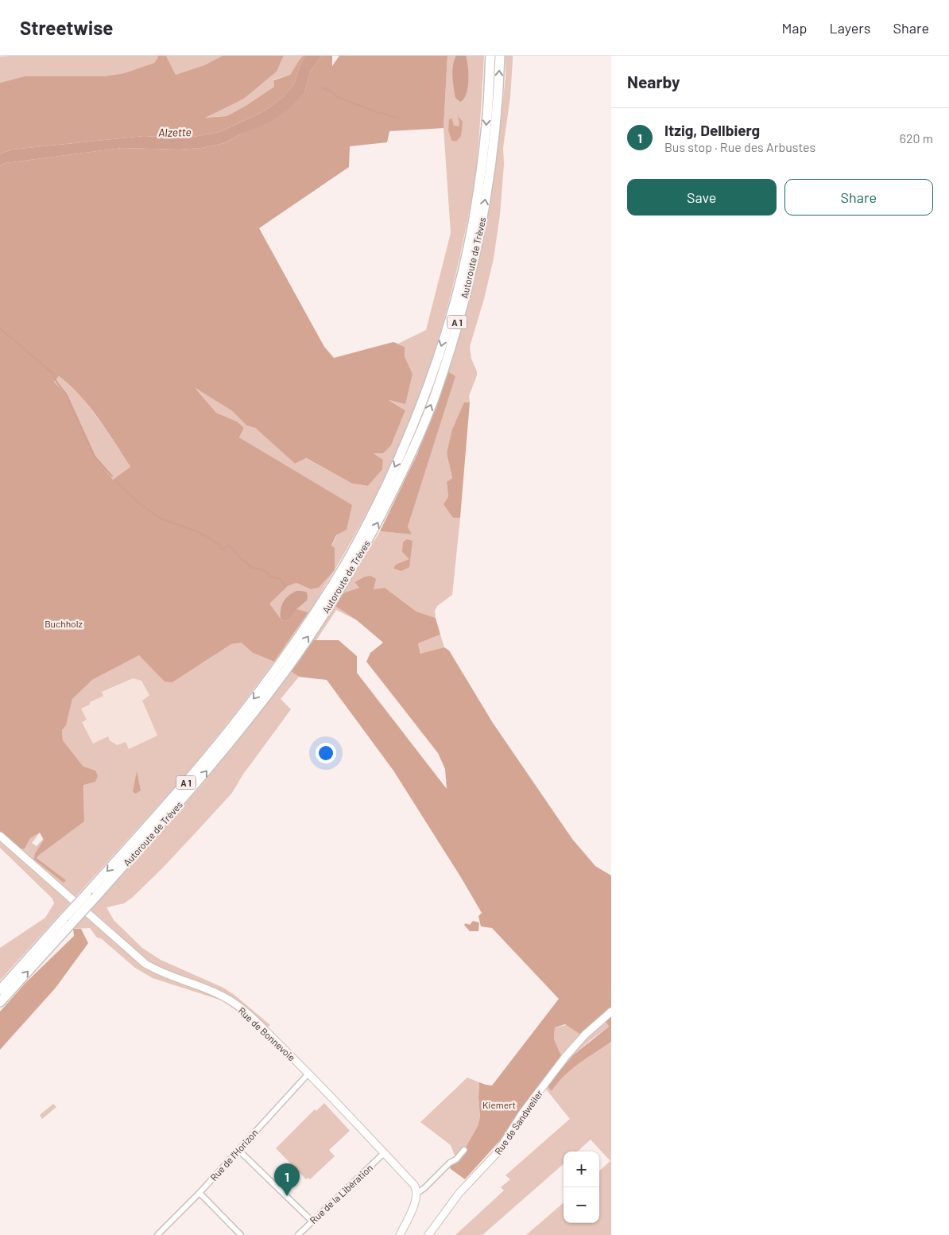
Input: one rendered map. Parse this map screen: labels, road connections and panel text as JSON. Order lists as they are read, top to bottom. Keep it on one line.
{"streets":{"highway":["Autoroute de Trèves","A 1"],"main road":["Rue de Bonnevoie","Rue de Sandweiler"],"street":["Rue de l'Horizon","Rue de la Libération"]},"crossings":[["Rue de Bonnevoie","Rue de l'Horizon"],["Rue de Bonnevoie","Rue de la Libération"]],"water":["Alzette"],"parks":["Buchholz","Kiemert"],"page":{"header":"Streetwise","nav":["Map","Layers","Share"],"heading":"Nearby","list":[{"mark":"1","name":"Itzig, Dellbierg","note":"Bus stop · Rue des Arbustes","value":"620 m"}],"buttons":["Save","Share"],"map_buttons":["+","−"],"pins":"1"}}
